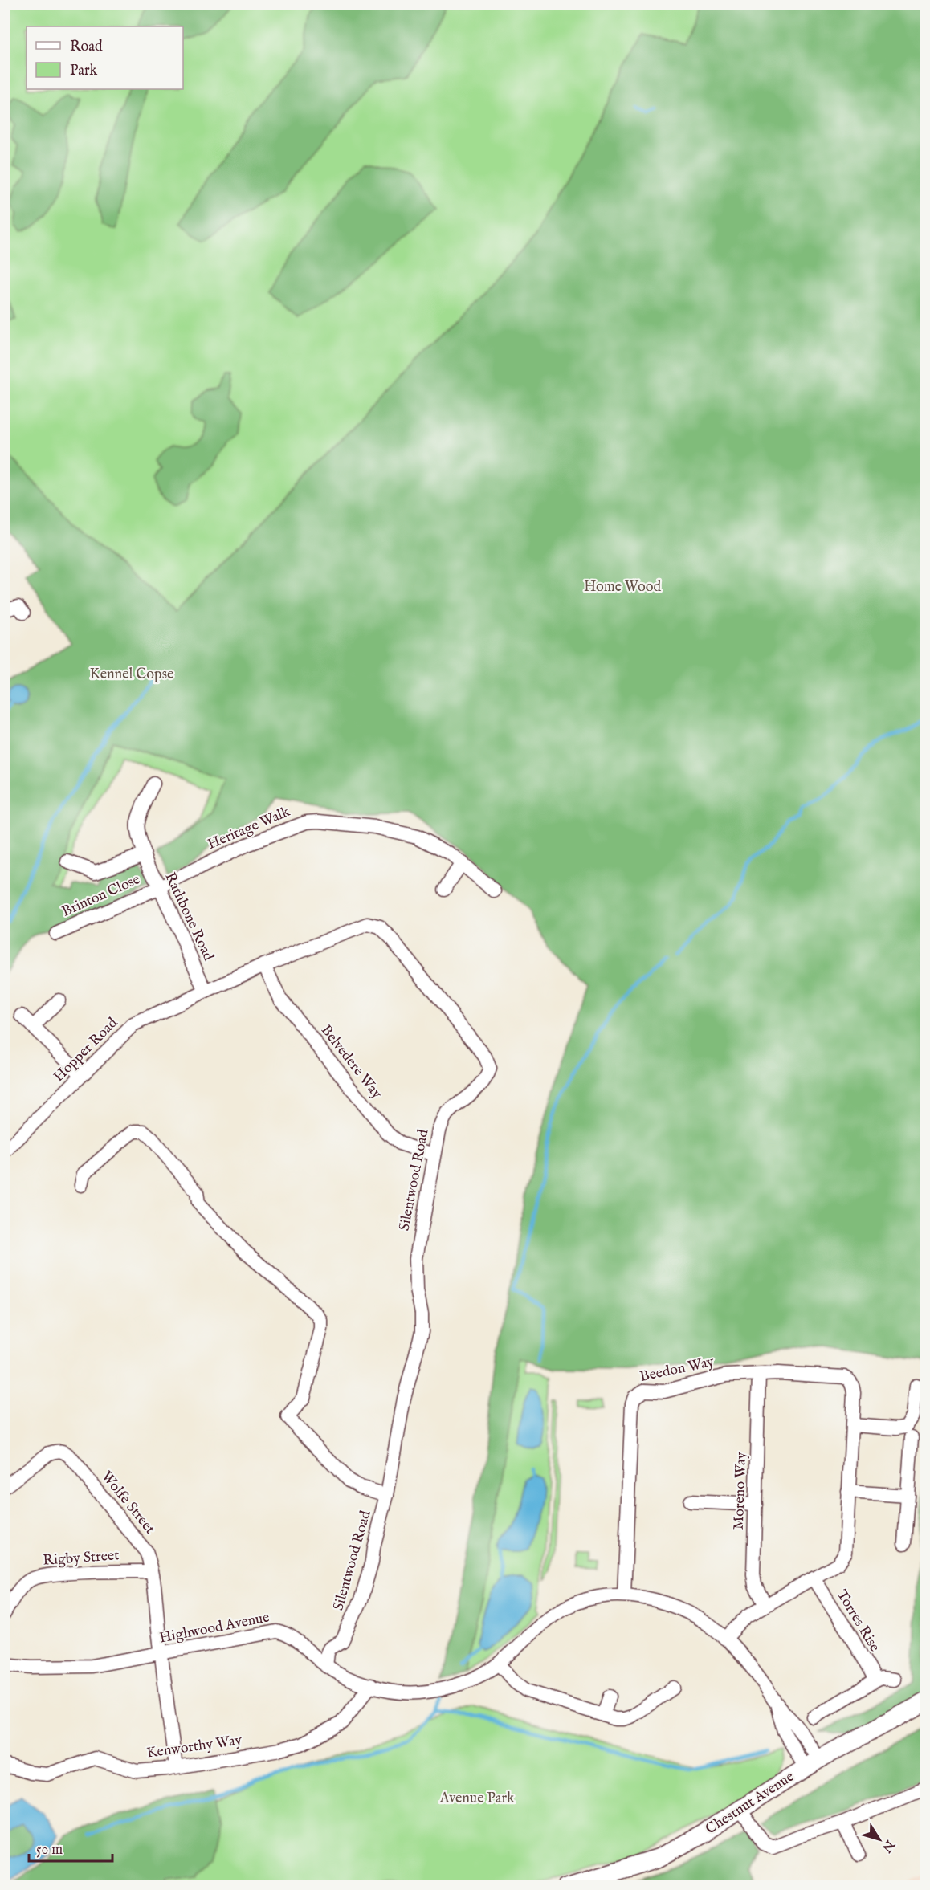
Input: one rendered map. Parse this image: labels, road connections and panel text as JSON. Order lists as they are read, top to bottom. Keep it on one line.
{"streets":{"street":["Heritage Walk","Brinton Close","Rathbone Road","Hopper Road","Belvedere Way","Silentwood Road","Beedon Way","Moreno Way","Wolfe Street","Rigby Street","Torres Rise","Highwood Avenue","Kenworthy Way","Chestnut Avenue"]},"crossings":[["Heritage Walk","Brinton Close"],["Heritage Walk","Rathbone Road"],["Brinton Close","Rathbone Road"],["Rathbone Road","Hopper Road"],["Rathbone Road","Silentwood Road"],["Hopper Road","Silentwood Road"],["Belvedere Way","Silentwood Road"],["Silentwood Road","Highwood Avenue"],["Beedon Way","Moreno Way"],["Beedon Way","Torres Rise"],["Beedon Way","Highwood Avenue"],["Wolfe Street","Rigby Street"],["Wolfe Street","Highwood Avenue"],["Wolfe Street","Kenworthy Way"],["Highwood Avenue","Kenworthy Way"],["Highwood Avenue","Chestnut Avenue"]],"parks":["Home Wood","Kennel Copse","Avenue Park"],"legend":["Road","Park"],"scale_bar":"50 m","north":"bottom right"}
